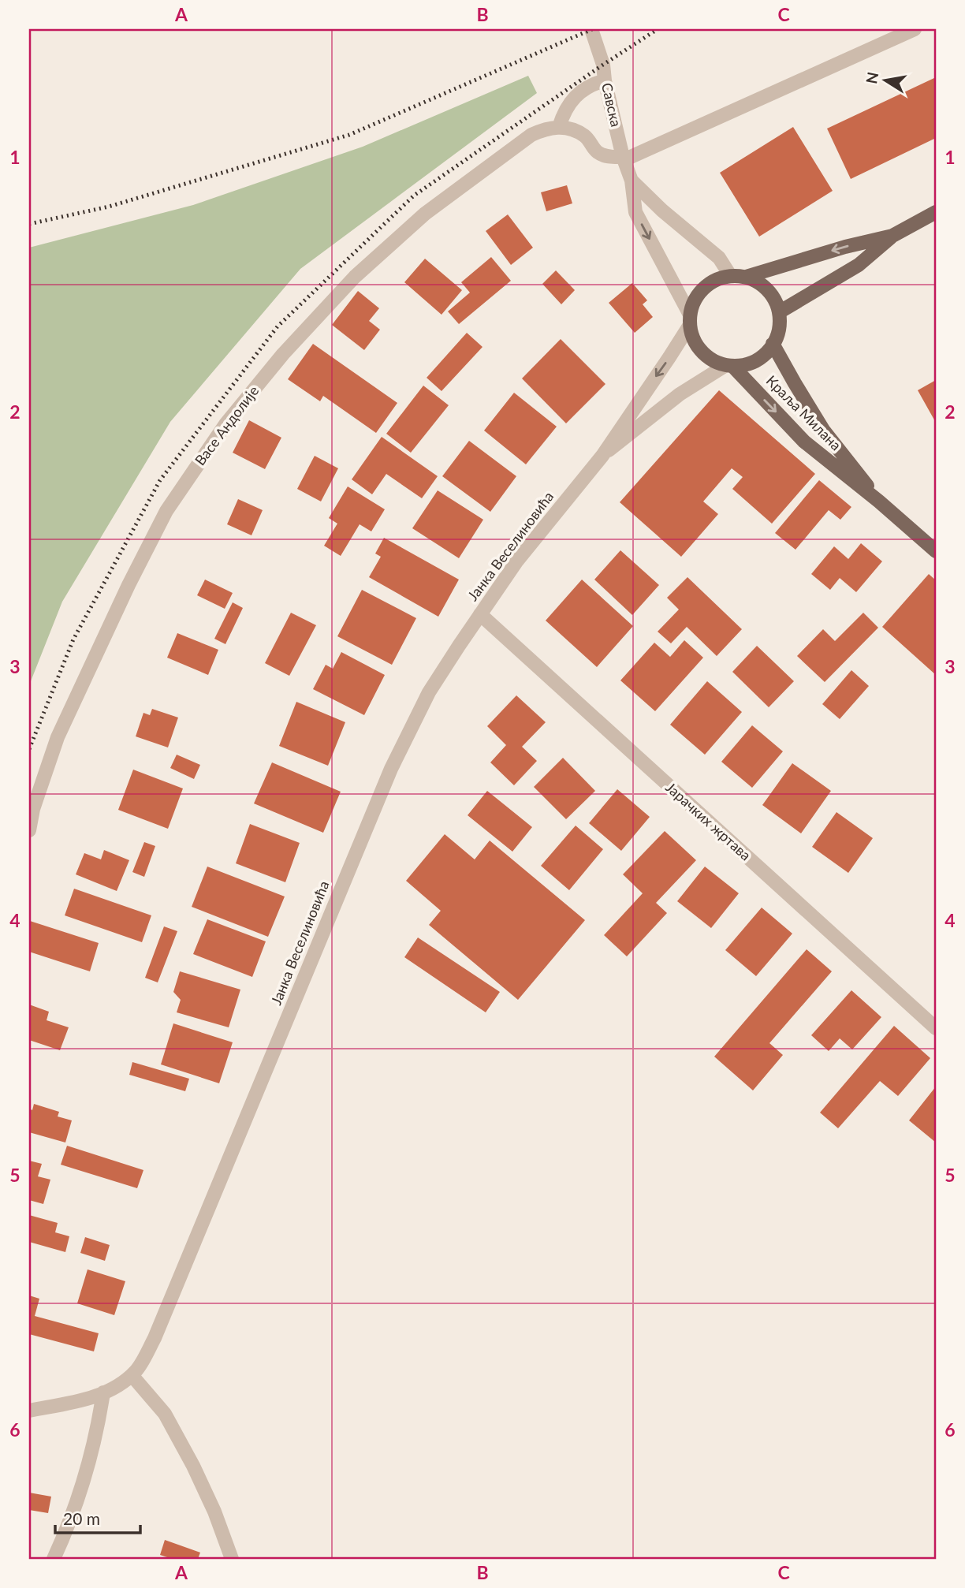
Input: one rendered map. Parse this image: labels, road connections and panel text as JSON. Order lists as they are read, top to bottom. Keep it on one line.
{"streets":{"main road":["Краља Милана"],"street":["Савска","Васе Андолије","Јанка Веселиновића","Јарачких жртава"]},"crossings":[["Савска","Краља Милана"],["Савска","Јанка Веселиновића"],["Краља Милана","Јанка Веселиновића"],["Јанка Веселиновића","Јарачких жртава"]],"scale_bar":"20 m","north":"left","grid":{"columns":["A","B","C"],"rows":["1","2","3","4","5","6"]}}
